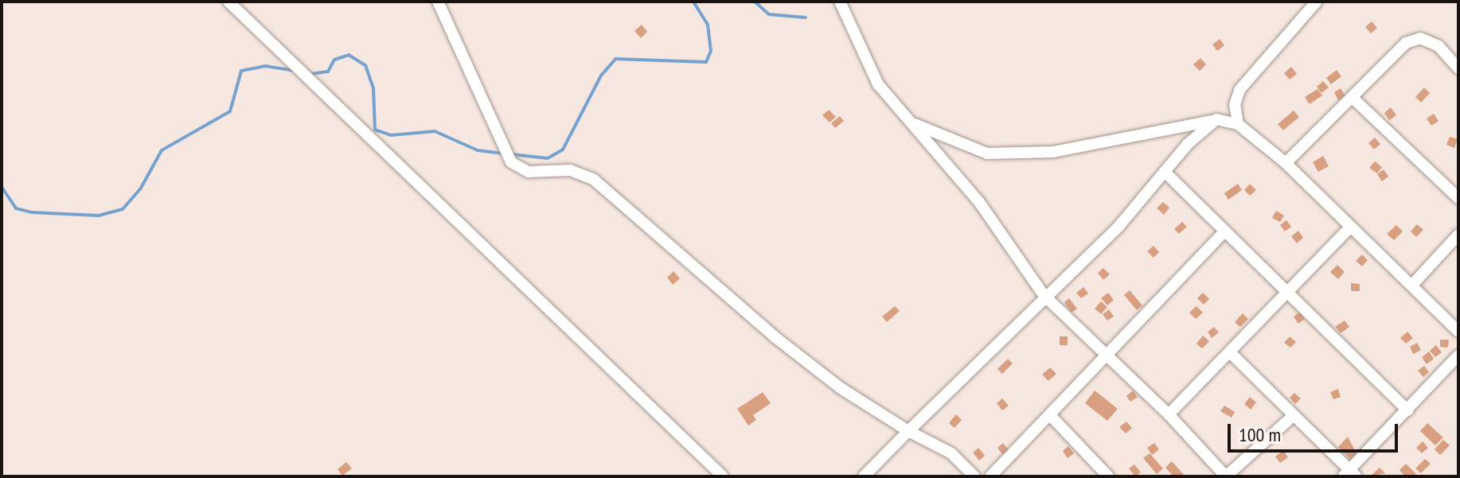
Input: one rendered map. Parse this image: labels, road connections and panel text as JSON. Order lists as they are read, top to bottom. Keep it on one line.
{"scale_bar":"100 m"}
